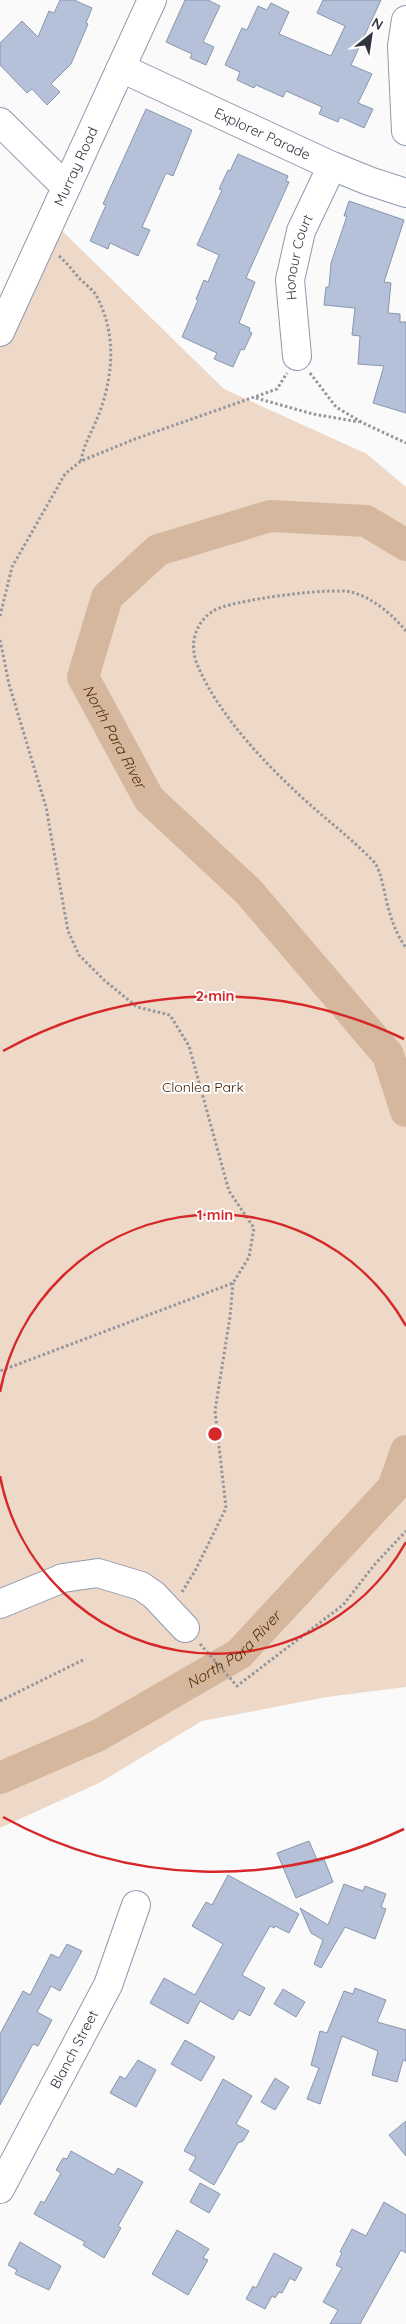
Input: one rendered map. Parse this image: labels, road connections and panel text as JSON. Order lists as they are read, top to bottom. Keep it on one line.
{"streets":{"street":["Explorer Parade","Murray Road","Honour Court","Blanch Street"]},"crossings":[["Explorer Parade","Murray Road"],["Explorer Parade","Honour Court"]],"water":["North Para River"],"parks":["Clonlea Park"],"north":"top right","rings":["2 min","1 min"]}
